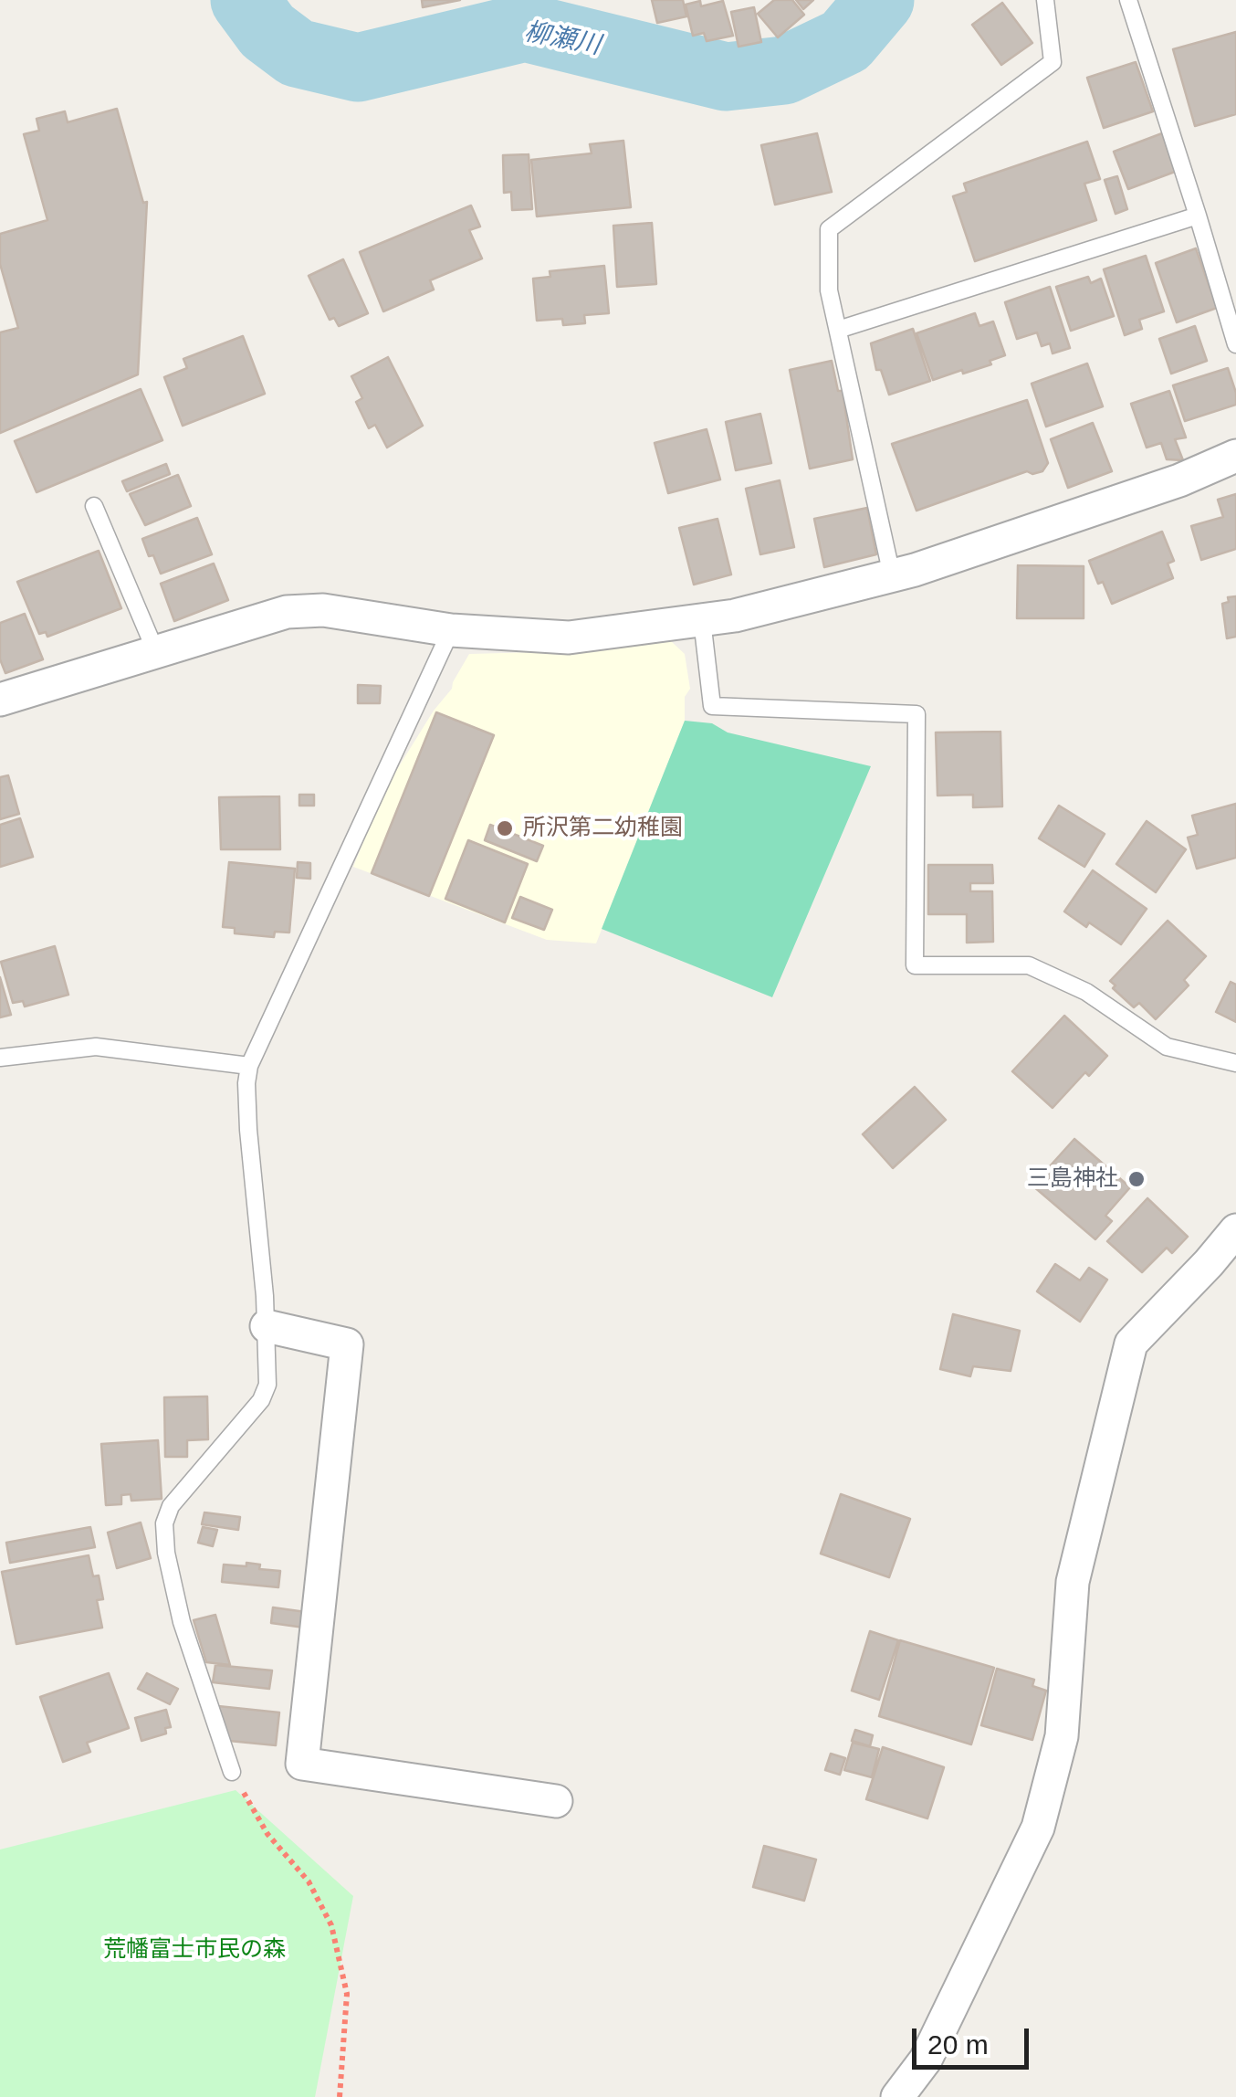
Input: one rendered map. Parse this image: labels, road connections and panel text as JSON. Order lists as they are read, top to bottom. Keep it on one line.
{"water":["柳瀬川"],"parks":["荒幡富士市民の森"],"places":["所沢第二幼稚園","三島神社"],"scale_bar":"20 m"}
